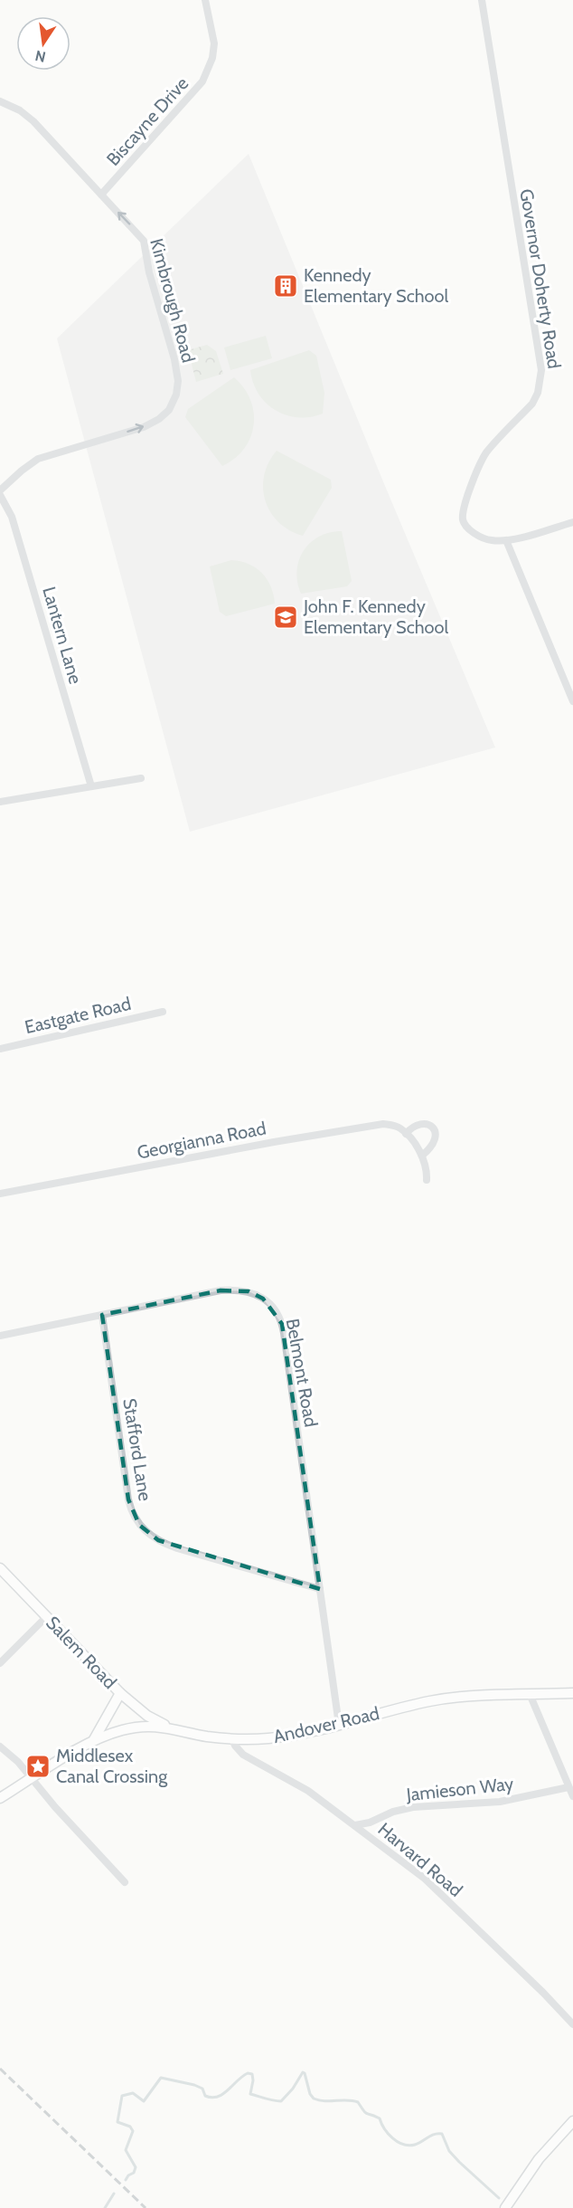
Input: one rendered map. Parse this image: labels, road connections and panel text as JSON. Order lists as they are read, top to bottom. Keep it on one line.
{"streets":{"main road":["Salem Road","Andover Road"],"street":["Biscayne Drive","Governor Doherty Road","Kimbrough Road","Lantern Lane","Eastgate Road","Georgianna Road","Belmont Road","Stafford Lane","Jamieson Way","Harvard Road"]},"crossings":[["Biscayne Drive","Kimbrough Road"],["Kimbrough Road","Lantern Lane"],["Belmont Road","Stafford Lane"],["Belmont Road","Andover Road"],["Salem Road","Andover Road"],["Andover Road","Harvard Road"],["Jamieson Way","Harvard Road"]],"places":{"building":["Kennedy Elementary School"],"school or university":["John F. Kennedy Elementary School"],"place":["Middlesex Canal Crossing"]},"north":"bottom"}
